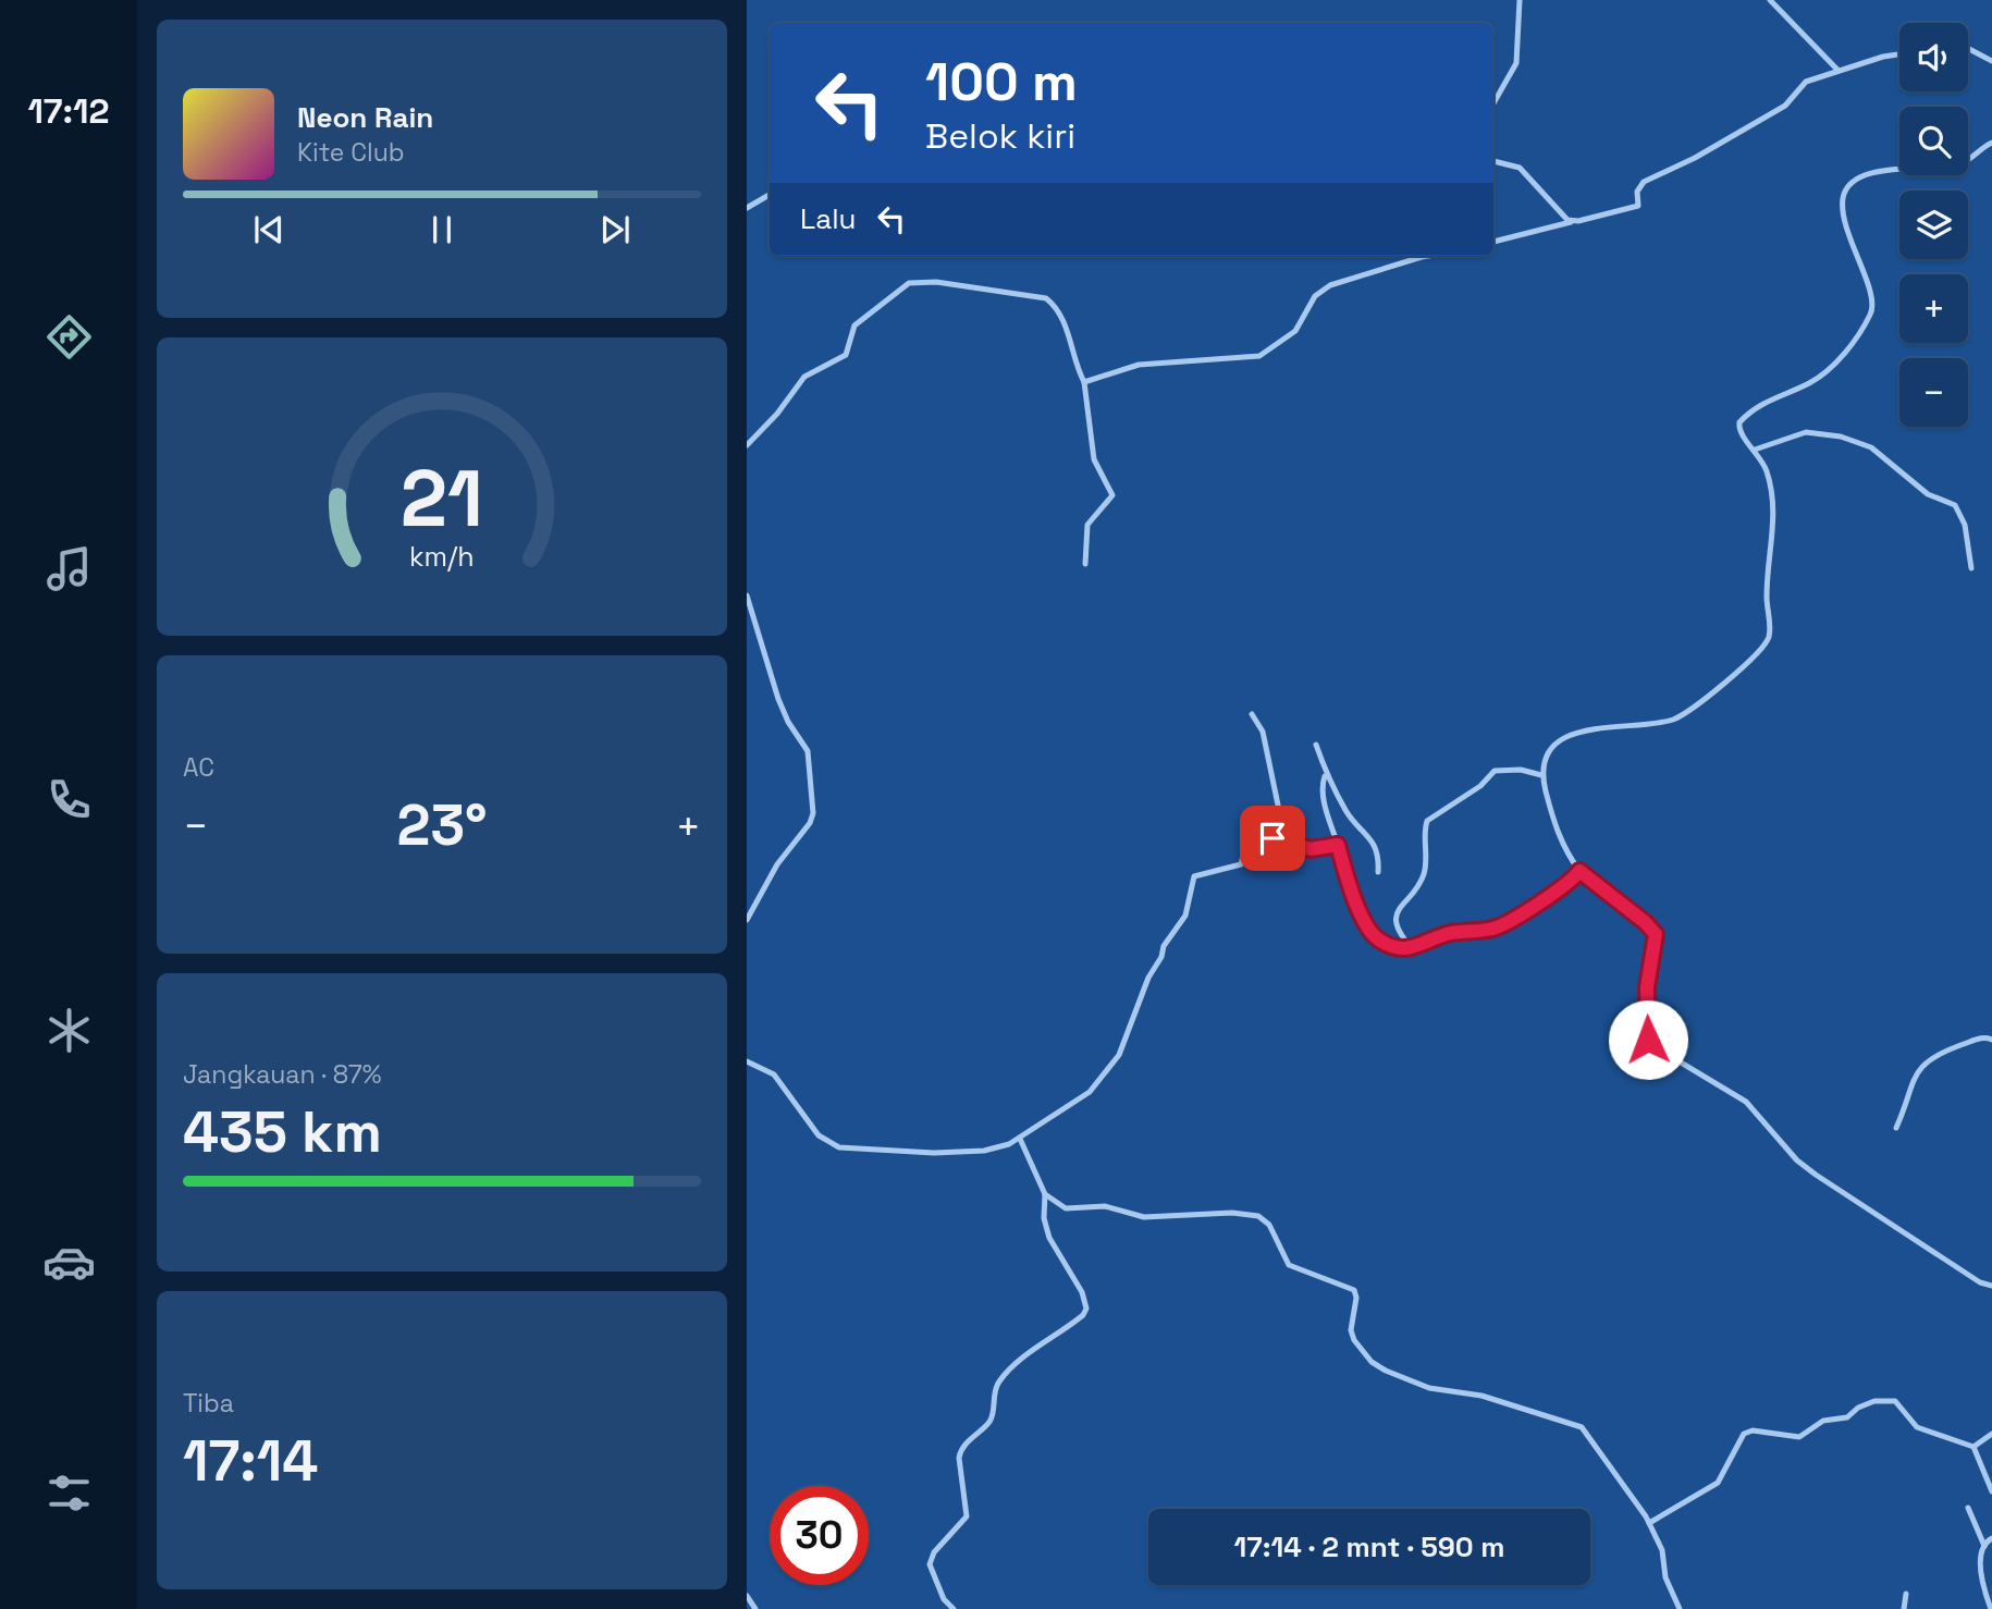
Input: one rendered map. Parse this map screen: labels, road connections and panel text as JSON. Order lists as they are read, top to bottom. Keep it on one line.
{"page":{"tabs":"17:12","map_buttons":["+","−"],"turn":["100 m","Belok kiri"],"song":["Neon Rain","Kite Club"],"then":"Lalu","tile":["AC",["Jangkauan · 87%","435 km"],["Tiba","17:14"]],"heat":["−","23°","+"],"limit":"30","trip":"17:14 · 2 mnt · 590 m","gauge":["21","km/h"]}}
